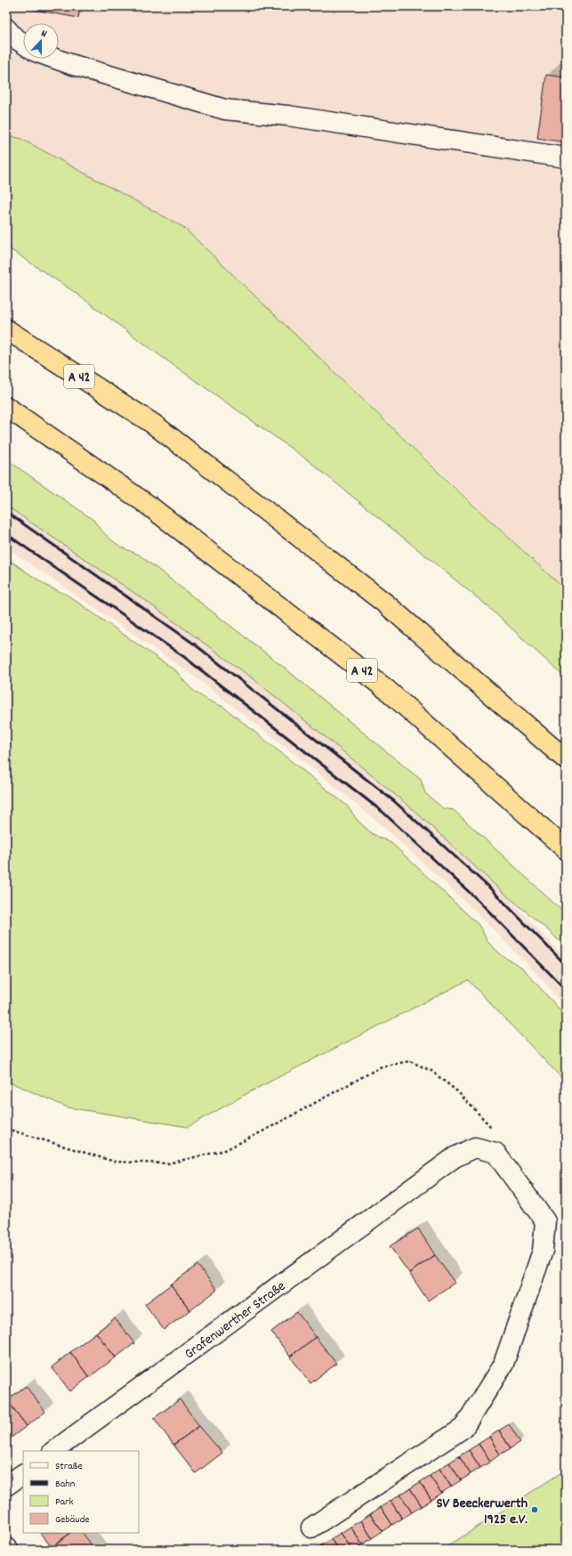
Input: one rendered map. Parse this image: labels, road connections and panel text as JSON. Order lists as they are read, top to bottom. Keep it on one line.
{"streets":{"highway":["A 42"],"street":["Grafenwerther Straße"]},"places":["SV Beeckerwerth 1925 e.V."],"legend":["Straße","Bahn","Park","Gebäude"],"north":"top"}
